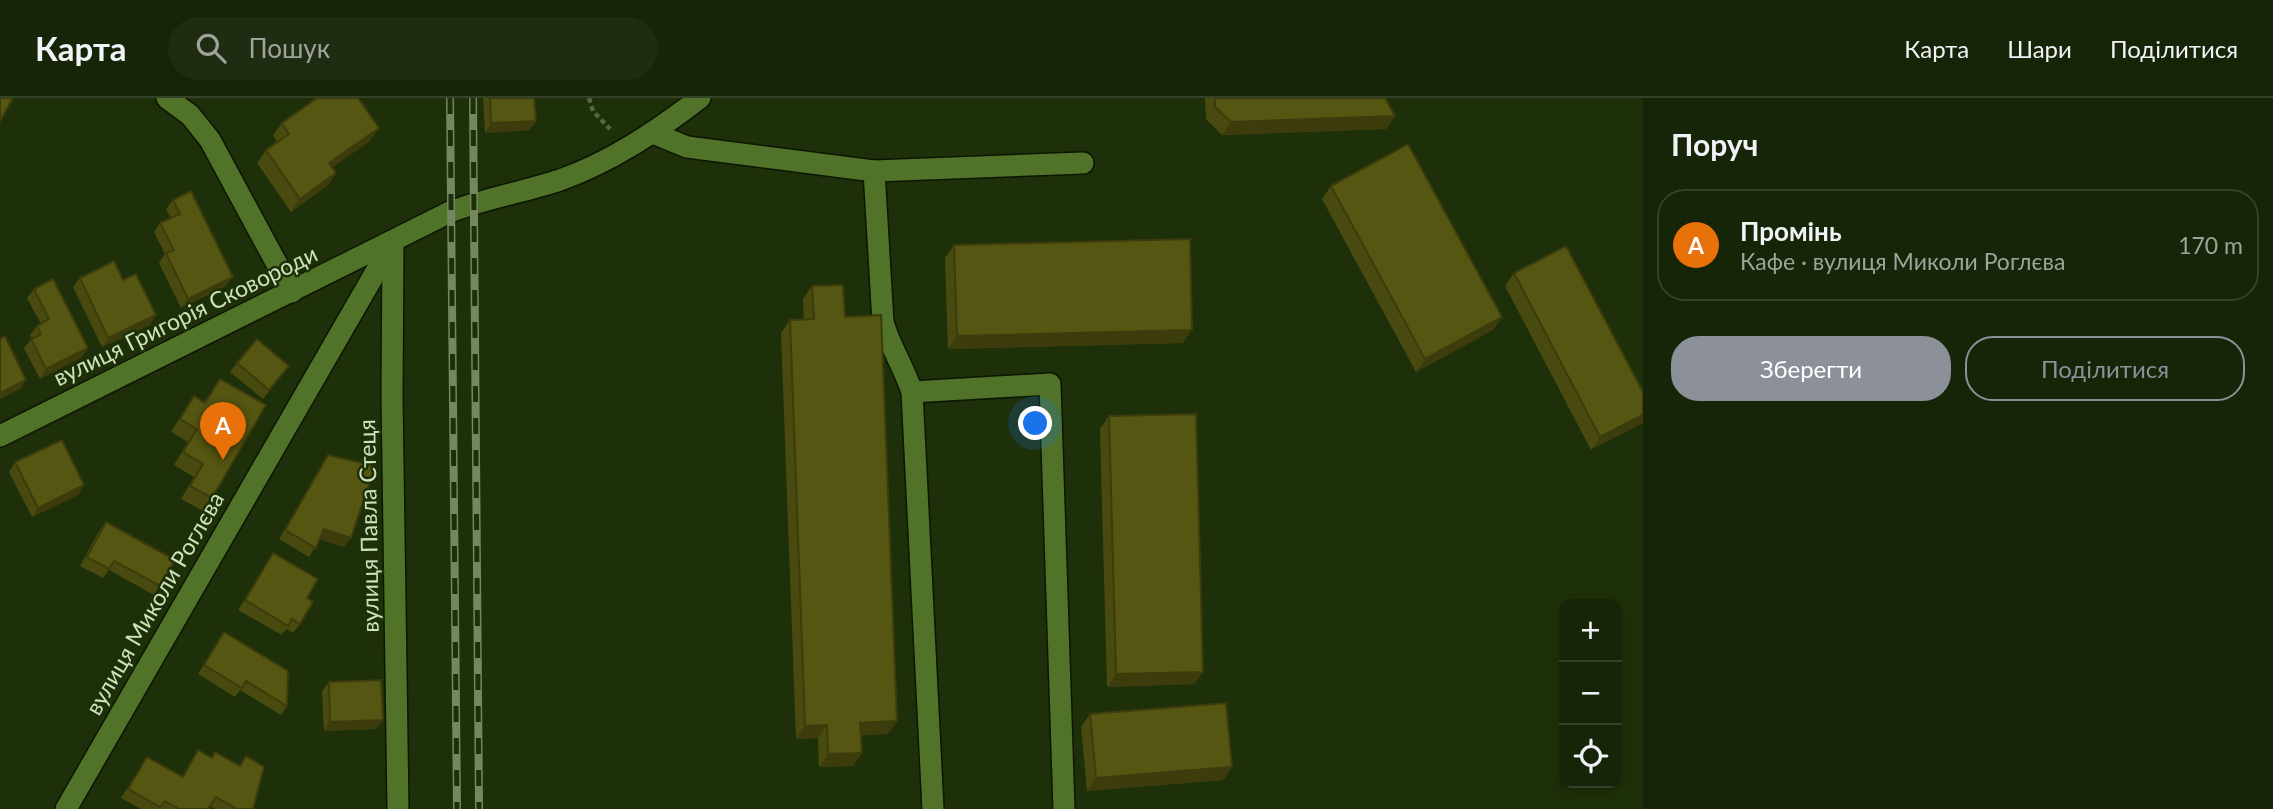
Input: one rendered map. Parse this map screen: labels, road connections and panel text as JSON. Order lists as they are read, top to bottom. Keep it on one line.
{"streets":{"street":["вулиця Григорія Сковороди","вулиця Павла Стеця","вулиця Миколи Роглєва"]},"crossings":[["вулиця Григорія Сковороди","вулиця Павла Стеця"],["вулиця Григорія Сковороди","вулиця Миколи Роглєва"],["вулиця Павла Стеця","вулиця Миколи Роглєва"]],"page":{"header":"Карта","search":"Пошук","nav":["Карта","Шари","Поділитися"],"heading":"Поруч","list":[{"mark":"A","name":"Промінь","note":"Кафе · вулиця Миколи Роглєва","value":"170 m"}],"buttons":["Зберегти","Поділитися"],"pins":"A","map_buttons":["+","−"]}}
